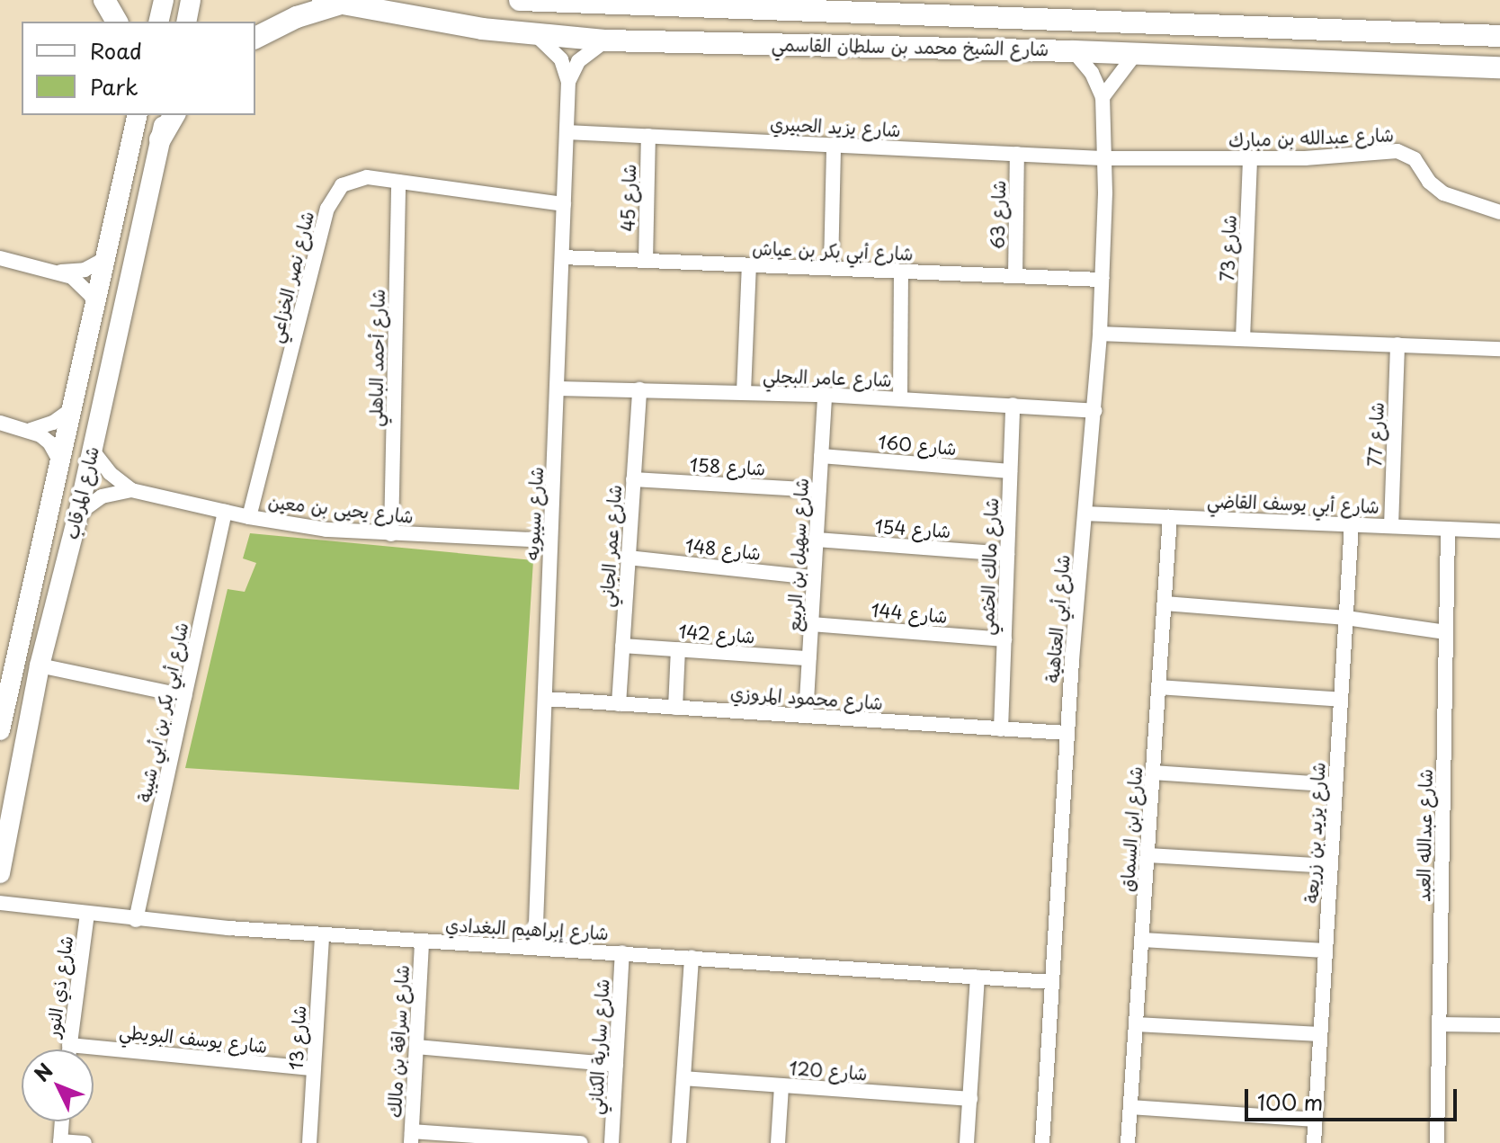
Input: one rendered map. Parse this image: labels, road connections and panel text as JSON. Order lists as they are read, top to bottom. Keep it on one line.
{"streets":{"main road":["شارع الشيخ محمد بن سلطان القاسمي","شارع المرقاب"],"street":["شارع يزيد الحبيري","شارع عبدالله بن مبارك","شارع 45","شارع 63","شارع 73","شارع أبي بكر بن عياش","شارع نصر الخزاعي","شارع أحمد الباهلي","شارع عامر البجلي","شارع 77","شارع 160","شارع 158","شارع أبي يوسف القاضي","شارع يحيى بن معين","شارع سيبويه","شارع 154","شارع عمر الجاني","شارع 148","شارع سهيل بن الربيع","شارع مالك الخثمي","شارع 144","شارع أبي العتاهية","شارع 142","شارع محمود المروزي","شارع أبي بكر بن أبي شيبة","شارع ابن السماق","شارع يزيد بن زريعة","شارع عبدالله العبد","شارع إبراهيم البغدادي","شارع ذي النور","شارع 13","شارع يوسف البويطي","شارع سراقة بن مالك","شارع سارية الكناني","شارع 120"]},"crossings":[["شارع الشيخ محمد بن سلطان القاسمي","شارع سيبويه"],["شارع الشيخ محمد بن سلطان القاسمي","شارع أبي العتاهية"],["شارع يزيد الحبيري","شارع عبدالله بن مبارك"],["شارع يزيد الحبيري","شارع 45"],["شارع يزيد الحبيري","شارع 63"],["شارع يزيد الحبيري","شارع سيبويه"],["شارع يزيد الحبيري","شارع أبي العتاهية"],["شارع عبدالله بن مبارك","شارع 73"],["شارع عبدالله بن مبارك","شارع أبي العتاهية"],["شارع 45","شارع أبي بكر بن عياش"],["شارع 63","شارع أبي بكر بن عياش"],["شارع أبي بكر بن عياش","شارع سيبويه"],["شارع أبي بكر بن عياش","شارع أبي العتاهية"],["شارع نصر الخزاعي","شارع أحمد الباهلي"],["شارع نصر الخزاعي","شارع يحيى بن معين"],["شارع نصر الخزاعي","شارع سيبويه"],["شارع أحمد الباهلي","شارع يحيى بن معين"],["شارع عامر البجلي","شارع سيبويه"],["شارع عامر البجلي","شارع عمر الجاني"],["شارع عامر البجلي","شارع سهيل بن الربيع"],["شارع عامر البجلي","شارع مالك الخثمي"],["شارع عامر البجلي","شارع أبي العتاهية"],["شارع 77","شارع أبي يوسف القاضي"],["شارع 160","شارع سهيل بن الربيع"],["شارع 160","شارع مالك الخثمي"],["شارع 158","شارع عمر الجاني"],["شارع 158","شارع سهيل بن الربيع"],["شارع المرقاب","شارع يحيى بن معين"],["شارع أبي يوسف القاضي","شارع أبي العتاهية"],["شارع أبي يوسف القاضي","شارع ابن السماق"],["شارع أبي يوسف القاضي","شارع يزيد بن زريعة"],["شارع أبي يوسف القاضي","شارع عبدالله العبد"],["شارع يحيى بن معين","شارع سيبويه"],["شارع يحيى بن معين","شارع أبي بكر بن أبي شيبة"],["شارع سيبويه","شارع محمود المروزي"],["شارع سيبويه","شارع إبراهيم البغدادي"],["شارع 154","شارع سهيل بن الربيع"],["شارع 154","شارع مالك الخثمي"],["شارع عمر الجاني","شارع 148"],["شارع عمر الجاني","شارع 142"],["شارع عمر الجاني","شارع محمود المروزي"],["شارع 148","شارع سهيل بن الربيع"],["شارع سهيل بن الربيع","شارع 144"],["شارع سهيل بن الربيع","شارع 142"],["شارع سهيل بن الربيع","شارع محمود المروزي"],["شارع مالك الخثمي","شارع 144"],["شارع مالك الخثمي","شارع محمود المروزي"],["شارع أبي العتاهية","شارع محمود المروزي"],["شارع أبي العتاهية","شارع إبراهيم البغدادي"],["شارع أبي بكر بن أبي شيبة","شارع إبراهيم البغدادي"],["شارع إبراهيم البغدادي","شارع ذي النور"],["شارع إبراهيم البغدادي","شارع 13"],["شارع إبراهيم البغدادي","شارع سراقة بن مالك"],["شارع إبراهيم البغدادي","شارع سارية الكناني"],["شارع ذي النور","شارع يوسف البويطي"],["شارع 13","شارع يوسف البويطي"]],"legend":["Road","Park"],"scale_bar":"100 m","north":"top left"}
